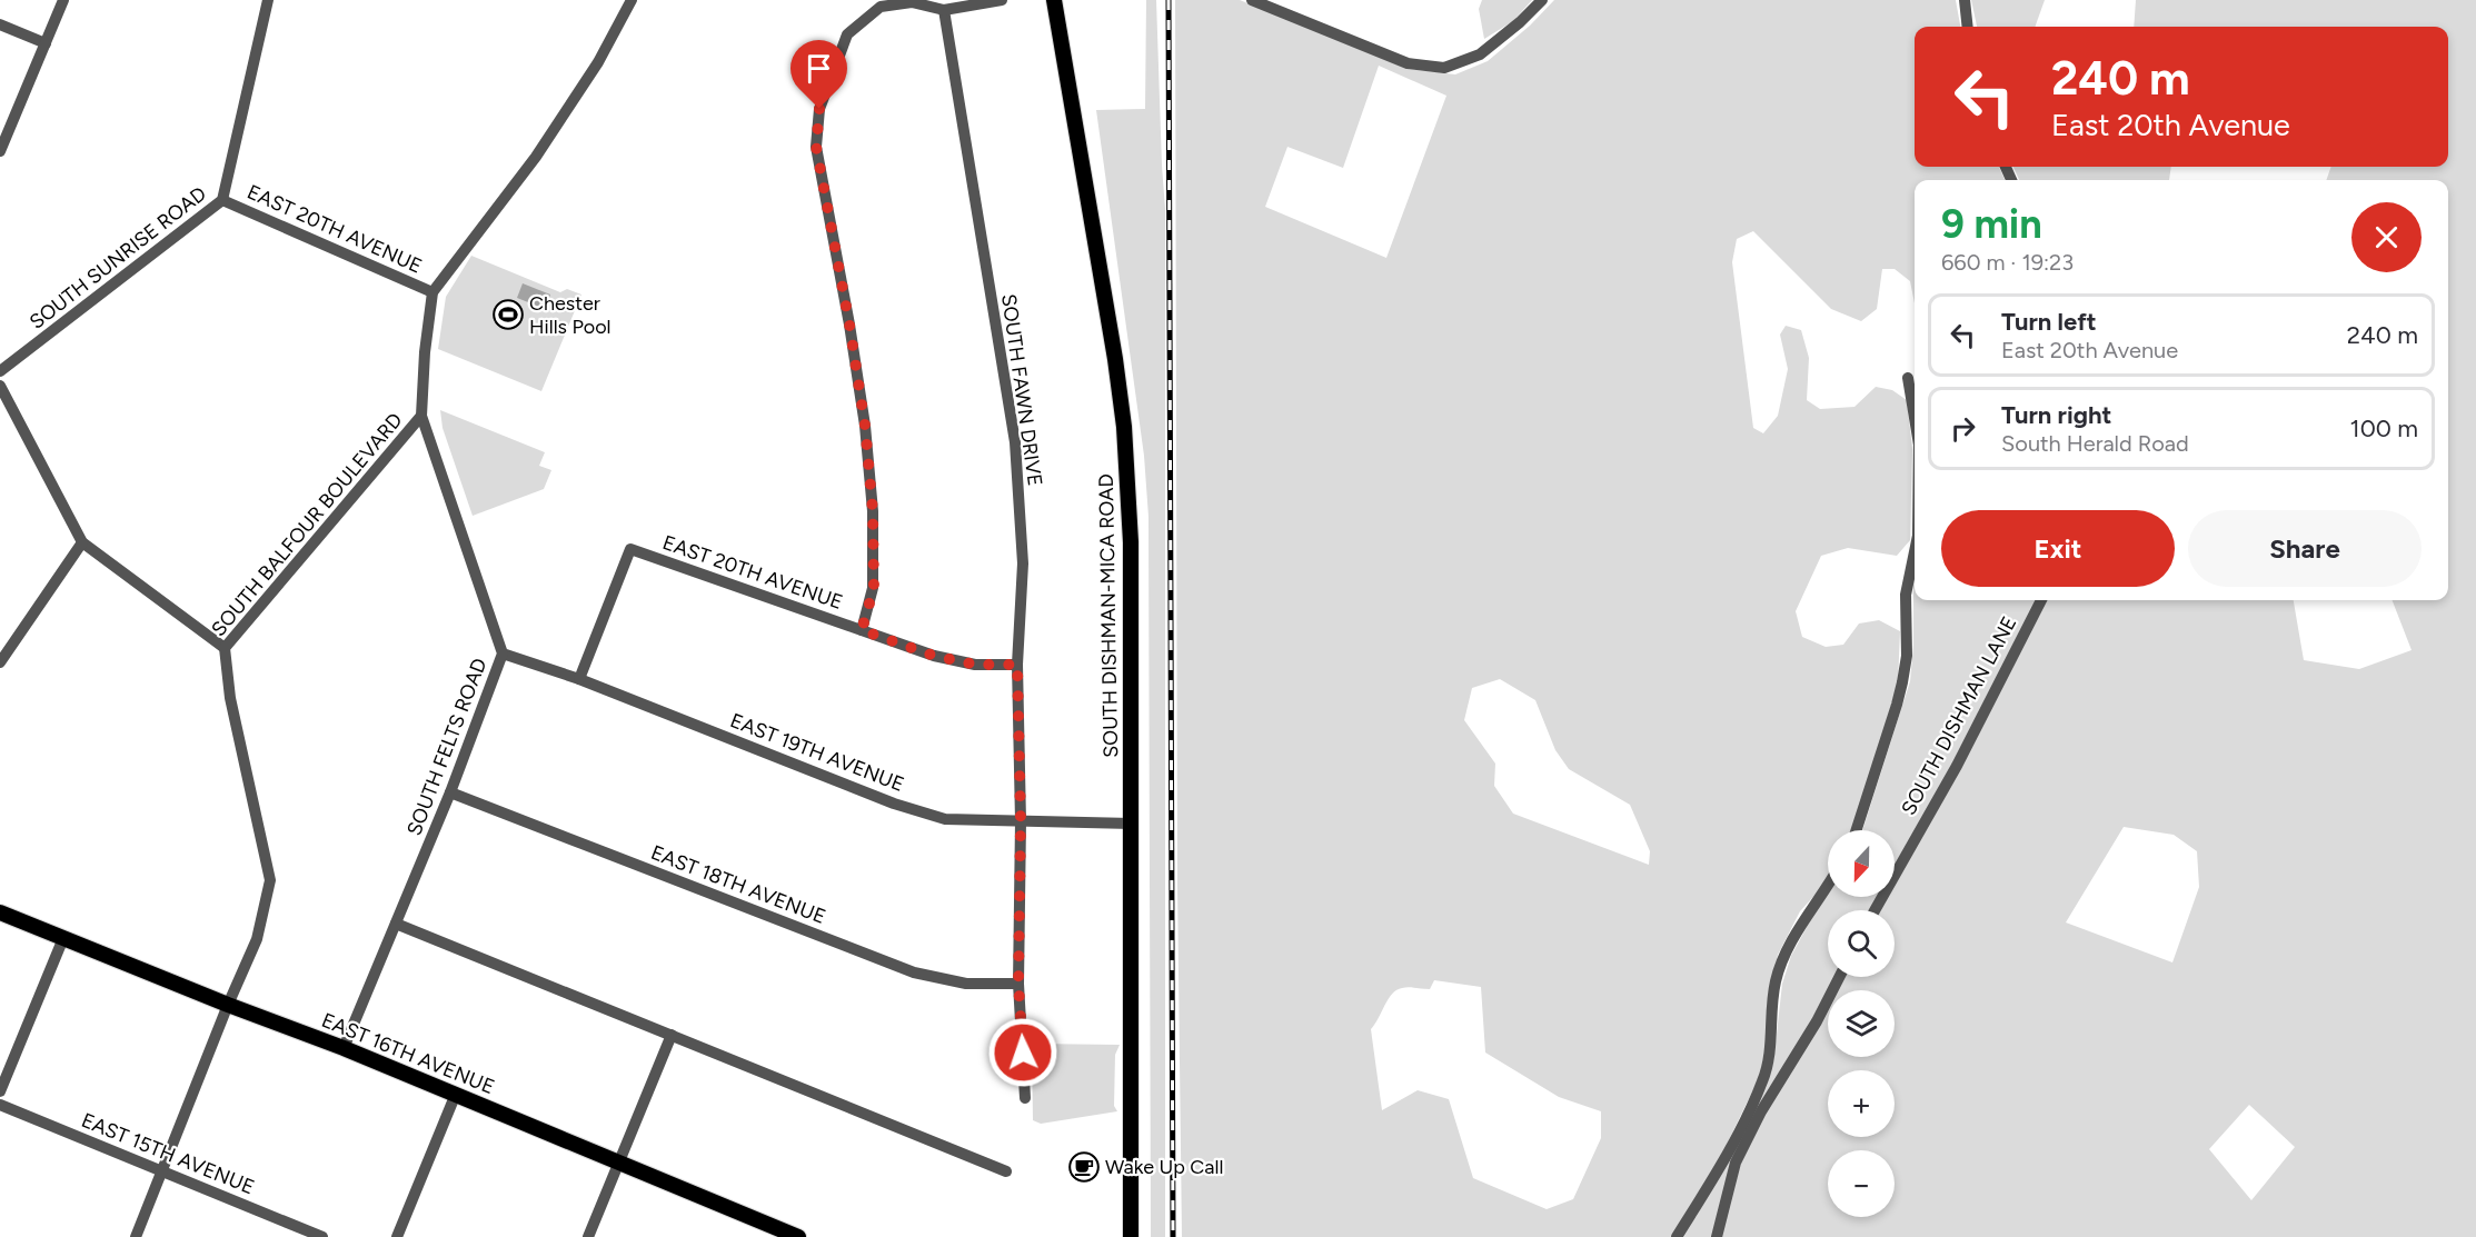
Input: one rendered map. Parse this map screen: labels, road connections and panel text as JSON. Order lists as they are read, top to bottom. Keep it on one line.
{"streets":{"main road":["SOUTH DISHMAN-MICA ROAD","EAST 16TH AVENUE"],"street":["EAST 20TH AVENUE","SOUTH SUNRISE ROAD","SOUTH FAWN DRIVE","SOUTH BALFOUR BOULEVARD","SOUTH DISHMAN LANE","SOUTH FELTS ROAD","EAST 19TH AVENUE","EAST 18TH AVENUE","EAST 15TH AVENUE"]},"crossings":[["EAST 20TH AVENUE","SOUTH SUNRISE ROAD"],["EAST 20TH AVENUE","SOUTH FAWN DRIVE"],["EAST 20TH AVENUE","SOUTH BALFOUR BOULEVARD"],["EAST 20TH AVENUE","EAST 19TH AVENUE"],["SOUTH FAWN DRIVE","EAST 19TH AVENUE"],["SOUTH FAWN DRIVE","EAST 18TH AVENUE"],["SOUTH BALFOUR BOULEVARD","SOUTH FELTS ROAD"],["SOUTH BALFOUR BOULEVARD","EAST 16TH AVENUE"],["SOUTH BALFOUR BOULEVARD","EAST 15TH AVENUE"],["SOUTH DISHMAN-MICA ROAD","EAST 19TH AVENUE"],["SOUTH FELTS ROAD","EAST 19TH AVENUE"],["SOUTH FELTS ROAD","EAST 18TH AVENUE"],["SOUTH FELTS ROAD","EAST 16TH AVENUE"]],"places":{"sports":["Chester Hills Pool"],"cafe":["Wake Up Call"]},"north":"bottom","page":{"turn":["240 m","East 20th Avenue"],"heading":["9 min","660 m · 19:23"],"list":[{"name":"Turn left","note":"East 20th Avenue","value":"240 m"},{"name":"Turn right","note":"South Herald Road","value":"100 m"}],"buttons":["Exit","Share"],"map_buttons":["+","−"]}}
